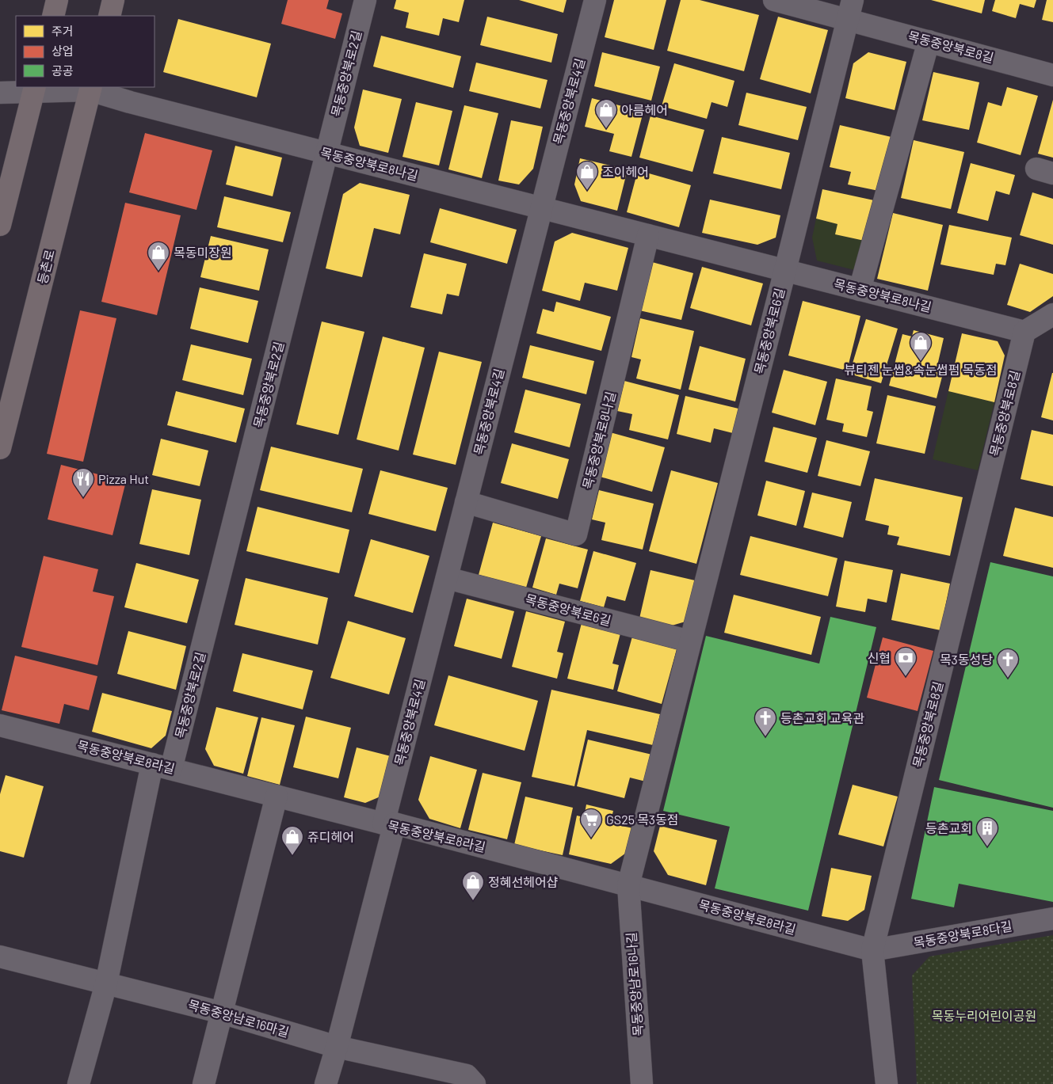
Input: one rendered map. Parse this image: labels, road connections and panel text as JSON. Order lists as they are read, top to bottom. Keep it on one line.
{"streets":{"main road":["등촌로"],"street":["목동중앙북로8길","목동중앙북로2길","목동중앙북로4길","목동중앙북로8나길","목동중앙북로6길","목동중앙북로8라길","목동중앙북로8다길","목동중앙남로16나길","목동중앙남로16마길"]},"crossings":[["목동중앙북로8길","목동중앙북로8나길"],["목동중앙북로8길","목동중앙북로6길"],["목동중앙북로8길","목동중앙북로8라길"],["목동중앙북로8길","목동중앙북로8다길"],["목동중앙북로2길","목동중앙북로8나길"],["목동중앙북로2길","목동중앙북로8라길"],["목동중앙북로2길","목동중앙남로16마길"],["목동중앙북로4길","목동중앙북로8나길"],["목동중앙북로4길","목동중앙북로6길"],["목동중앙북로4길","목동중앙북로8라길"],["목동중앙북로4길","목동중앙남로16마길"],["목동중앙북로8나길","등촌로"],["목동중앙북로8나길","목동중앙북로6길"],["목동중앙북로6길","목동중앙북로8라길"],["목동중앙북로6길","목동중앙남로16나길"],["목동중앙북로8라길","목동중앙북로8다길"],["목동중앙북로8라길","목동중앙남로16나길"]],"parks":["목동누리어린이공원"],"places":{"shop":["아름헤어","조이헤어","목동미장원","뷰티젠 눈썹&속눈썹펌 목동점","쥬디헤어","정혜선헤어샵"],"restaurant":["Pizza Hut"],"bank":["신협"],"church":["목3동성당","등촌교회 교육관"],"supermarket":["GS25 목3동점"],"building":["등촌교회"]},"legend":["주거","상업","공공"]}
